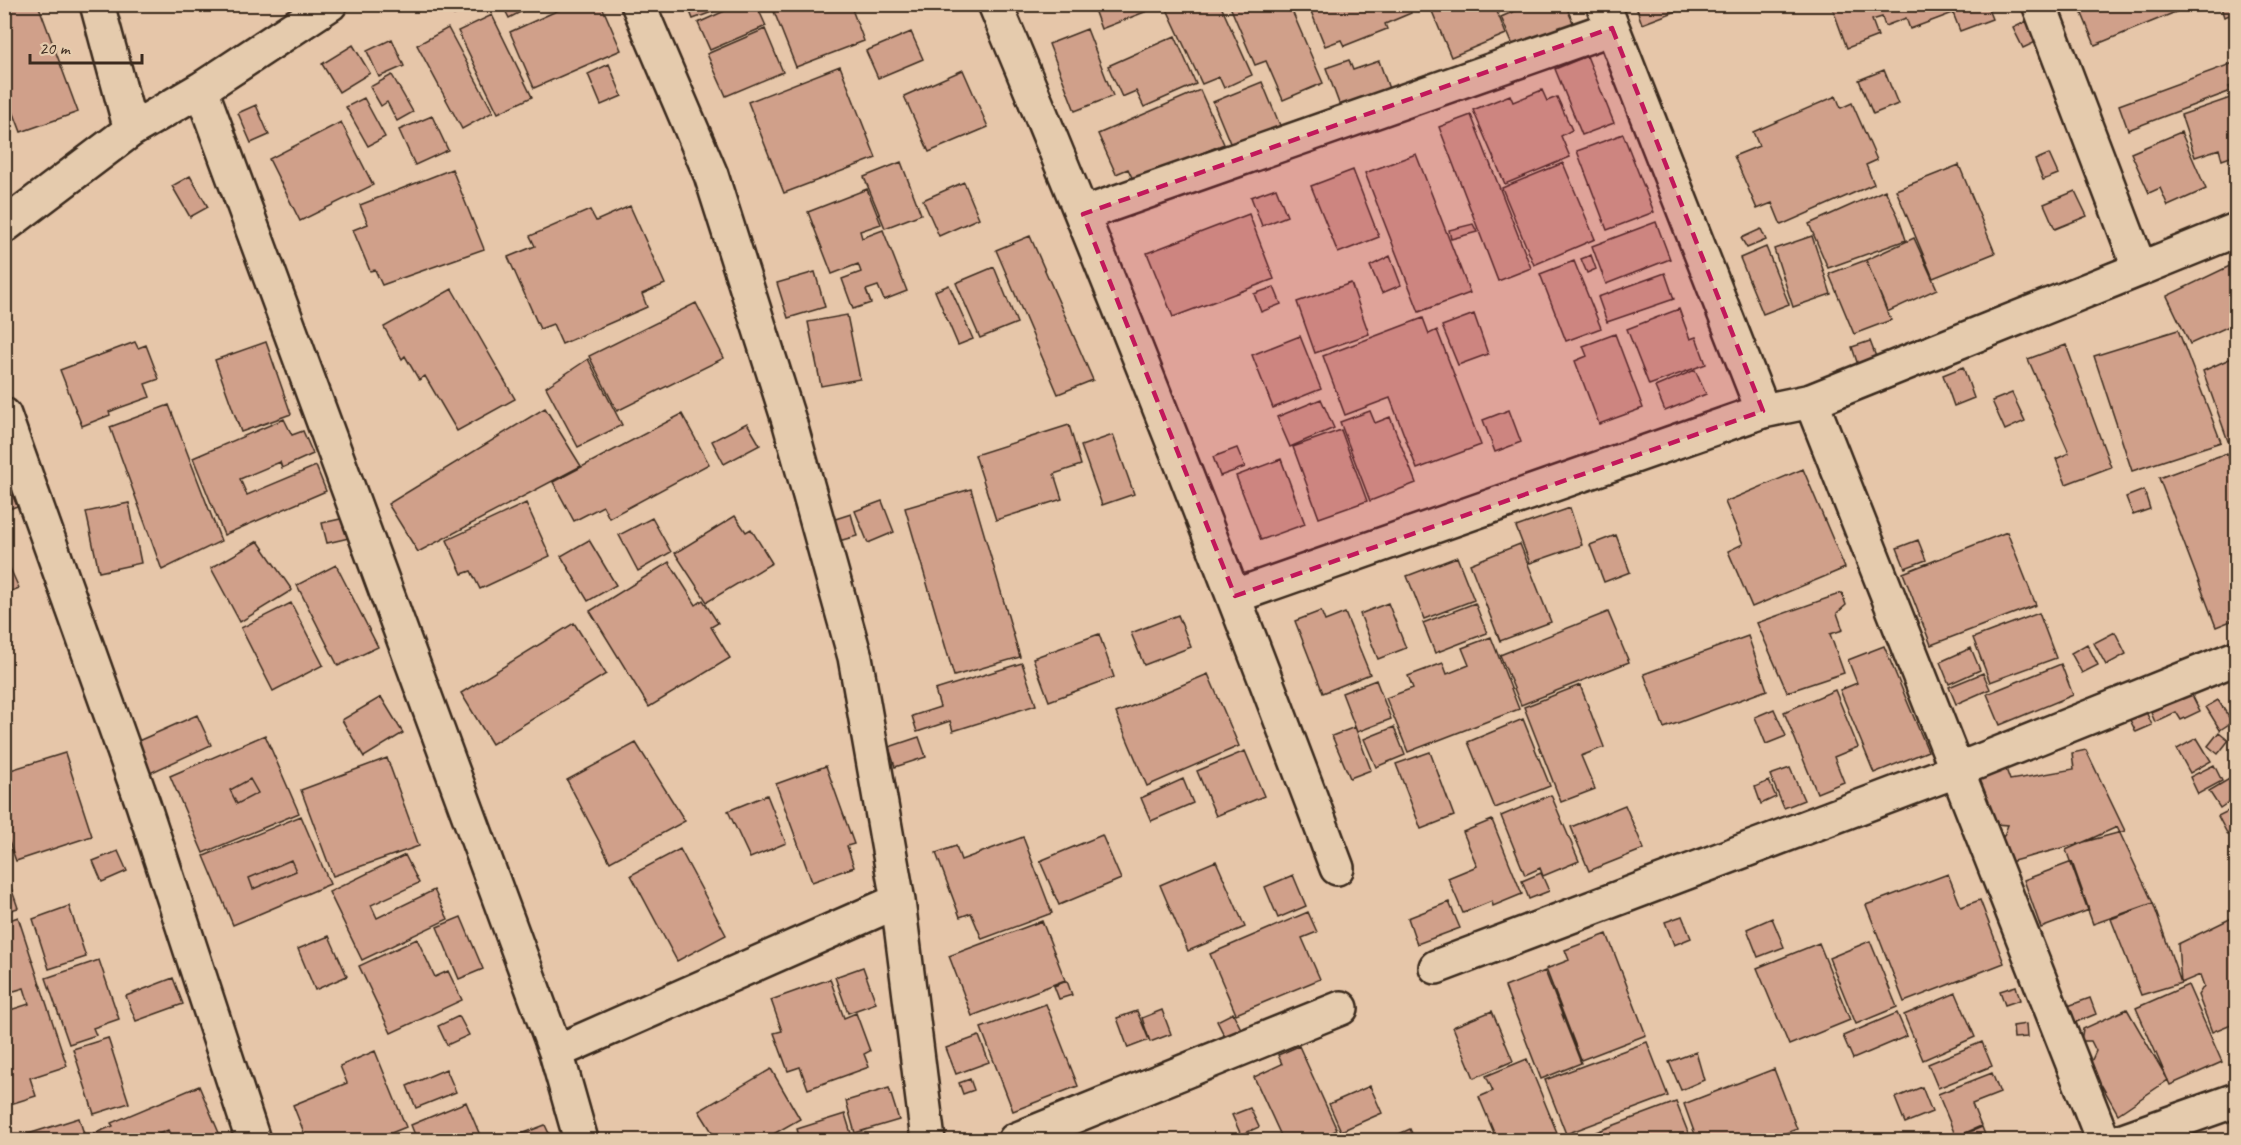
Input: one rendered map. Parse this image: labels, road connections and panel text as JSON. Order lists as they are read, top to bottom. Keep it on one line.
{"scale_bar":"20 m"}
